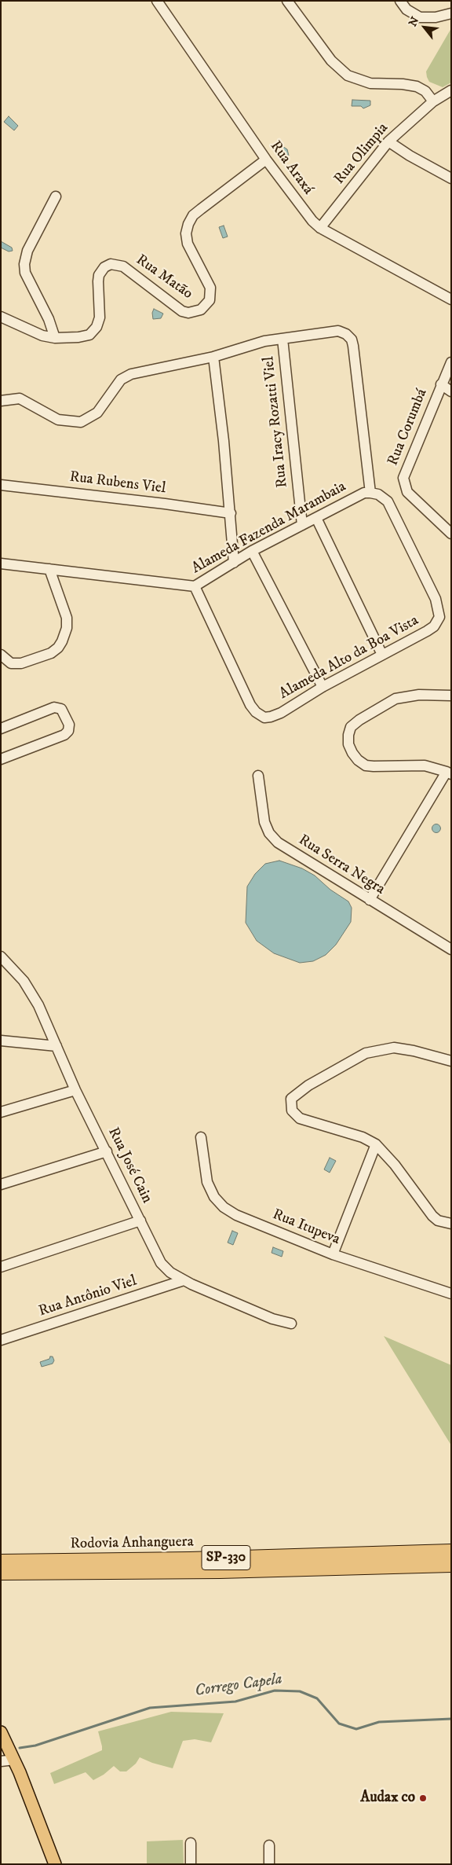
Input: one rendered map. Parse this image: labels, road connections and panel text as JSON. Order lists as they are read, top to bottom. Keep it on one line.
{"streets":{"highway":["Rodovia Anhanguera","SP-330"],"street":["Rua Olimpia","Rua Araxá","Rua Matão","Rua Iracy Rozatti Viel","Rua Corumbá","Rua Rubens Viel","Alameda Fazenda Marambaia","Alameda Alto da Boa Vista","Rua Serra Negra","Rua José Cain","Rua Itupeva","Rua Antônio Viel"]},"crossings":[["Rua Olimpia","Rua Araxá"],["Rua Araxá","Rua Matão"],["Rua Iracy Rozatti Viel","Alameda Fazenda Marambaia"],["Alameda Fazenda Marambaia","Alameda Alto da Boa Vista"],["Rua José Cain","Rua Antônio Viel"]],"water":["Corrego Capela"],"places":["Audax co"],"north":"top left"}
